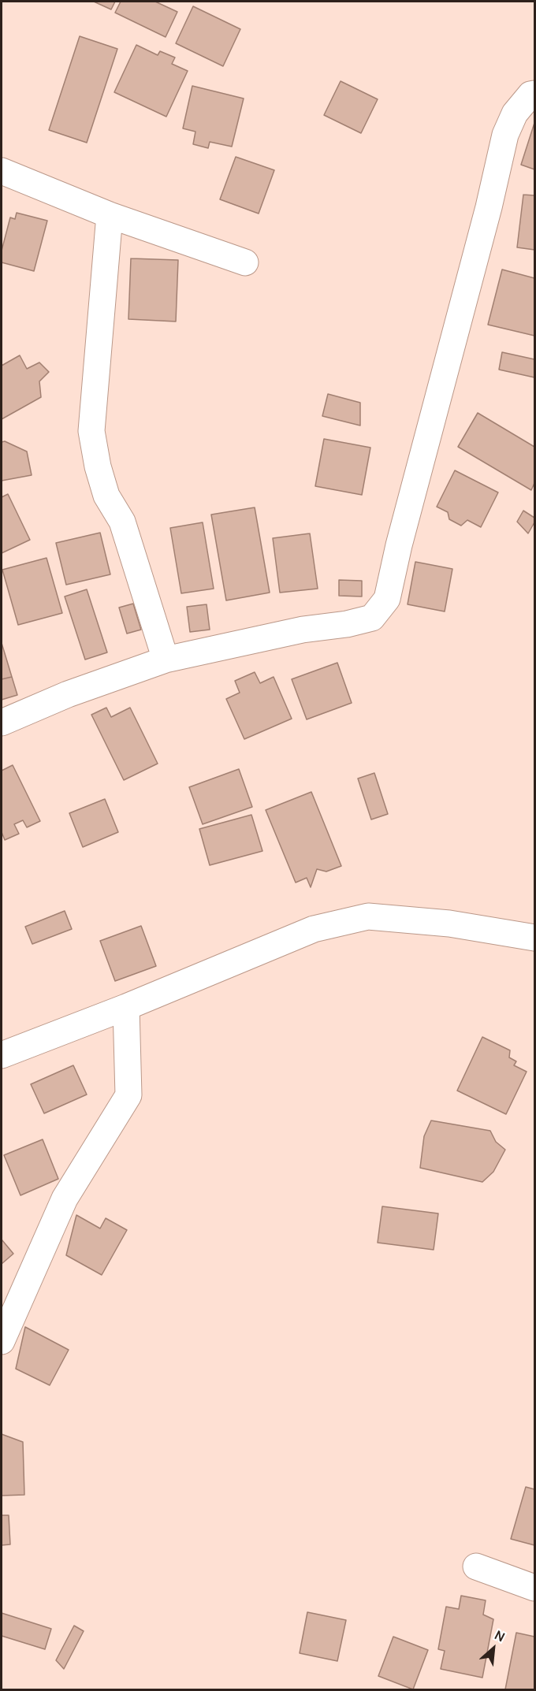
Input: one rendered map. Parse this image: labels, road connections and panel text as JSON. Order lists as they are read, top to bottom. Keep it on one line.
{"north":"top right"}
